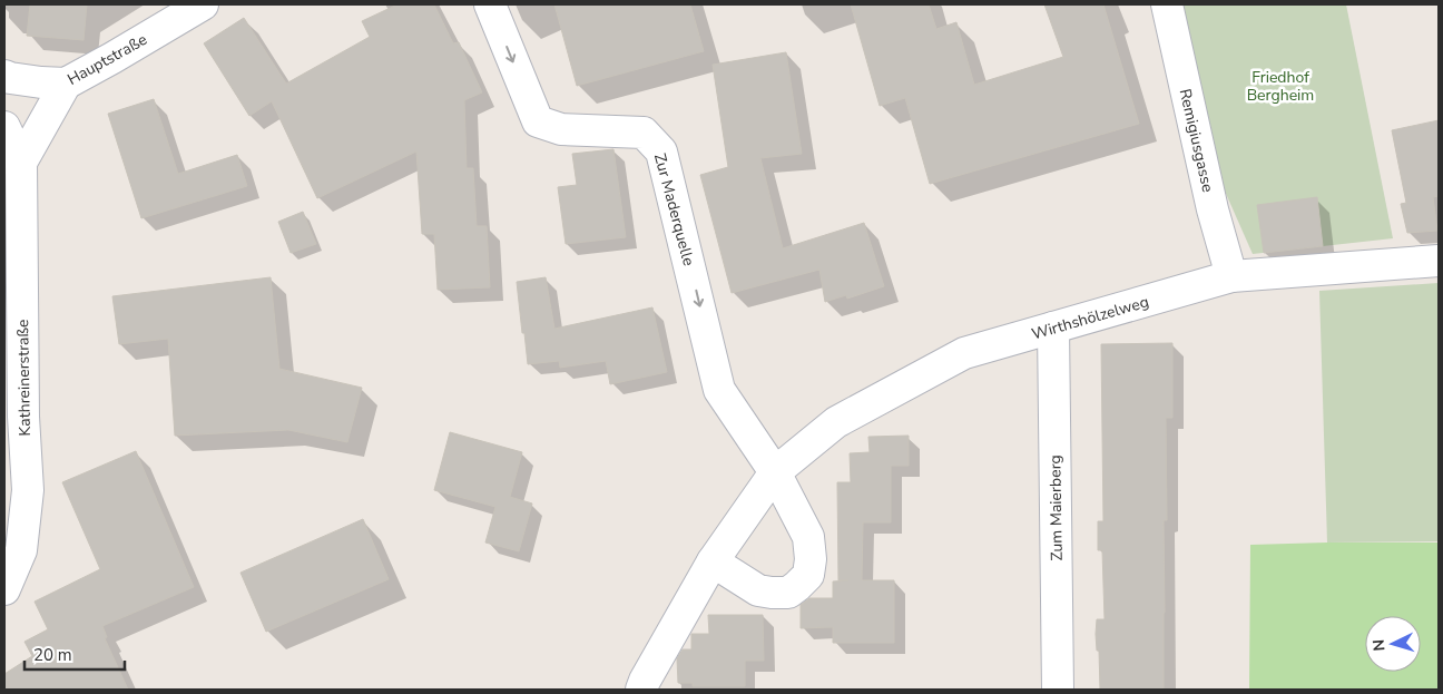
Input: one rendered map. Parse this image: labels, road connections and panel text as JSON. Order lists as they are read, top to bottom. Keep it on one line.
{"streets":{"street":["Hauptstraße","Remigiusgasse","Zur Maderquelle","Wirthshölzelweg","Kathreinerstraße","Zum Maierberg"]},"crossings":[["Remigiusgasse","Wirthshölzelweg"],["Zur Maderquelle","Wirthshölzelweg"],["Wirthshölzelweg","Zum Maierberg"]],"one_way":["Zur Maderquelle"],"parks":["Friedhof Bergheim"],"scale_bar":"20 m","north":"left"}
